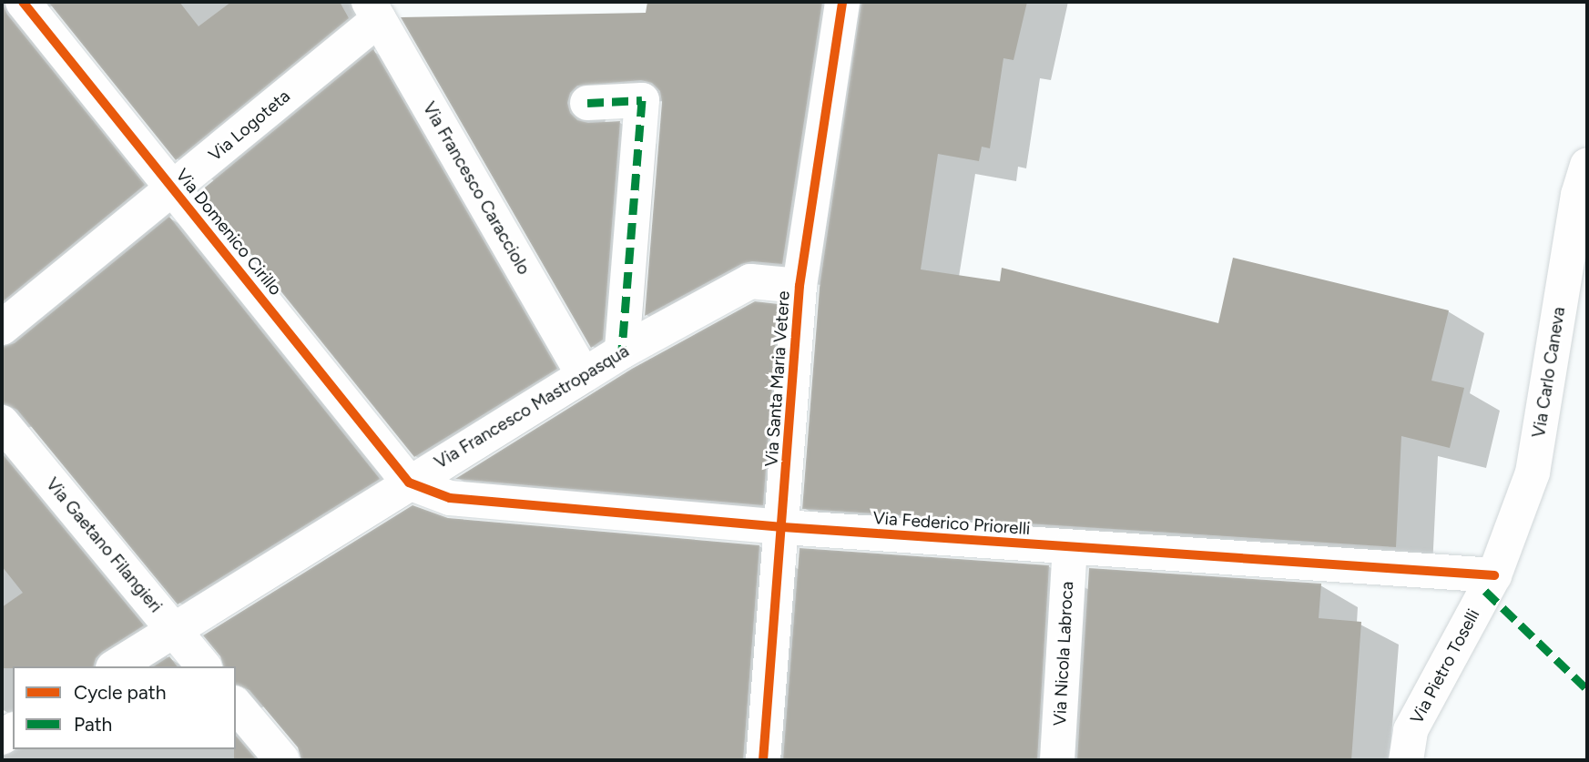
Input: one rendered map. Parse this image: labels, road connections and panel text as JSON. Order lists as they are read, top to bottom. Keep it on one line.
{"streets":{"street":["Via Logoteta","Via Francesco Caracciolo","Via Domenico Cirillo","Via Carlo Caneva","Via Santa Maria Vetere","Via Francesco Mastropasqua","Via Federico Priorelli","Via Gaetano Filangieri","Via Nicola Labroca","Via Pietro Toselli"]},"crossings":[["Via Logoteta","Via Francesco Caracciolo"],["Via Logoteta","Via Domenico Cirillo"],["Via Francesco Caracciolo","Via Francesco Mastropasqua"],["Via Domenico Cirillo","Via Francesco Mastropasqua"],["Via Domenico Cirillo","Via Federico Priorelli"],["Via Carlo Caneva","Via Federico Priorelli"],["Via Carlo Caneva","Via Pietro Toselli"],["Via Santa Maria Vetere","Via Francesco Mastropasqua"],["Via Santa Maria Vetere","Via Federico Priorelli"],["Via Francesco Mastropasqua","Via Federico Priorelli"],["Via Francesco Mastropasqua","Via Gaetano Filangieri"],["Via Federico Priorelli","Via Nicola Labroca"],["Via Federico Priorelli","Via Pietro Toselli"]],"legend":["Cycle path","Path"]}
